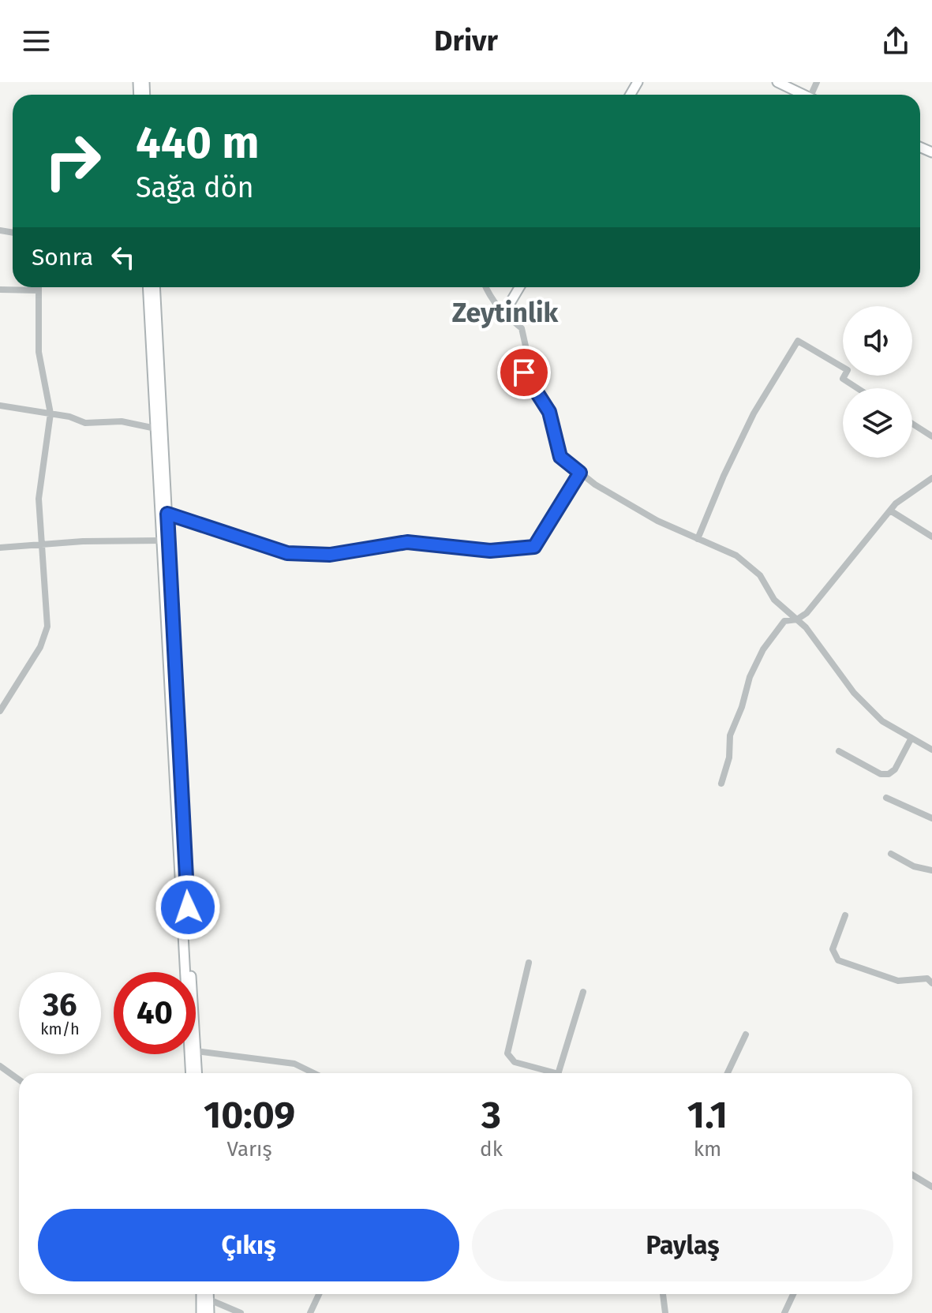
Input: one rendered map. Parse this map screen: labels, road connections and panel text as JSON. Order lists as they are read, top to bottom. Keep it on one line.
{"districts":["Zeytinlik"],"page":{"header":"Drivr","turn":["440 m","Sağa dön"],"then":"Sonra","speed":"36 km/h","limit":"40","eta":["10:09","Varış","3","dk","1.1","km"],"buttons":["Çıkış","Paylaş"]}}
